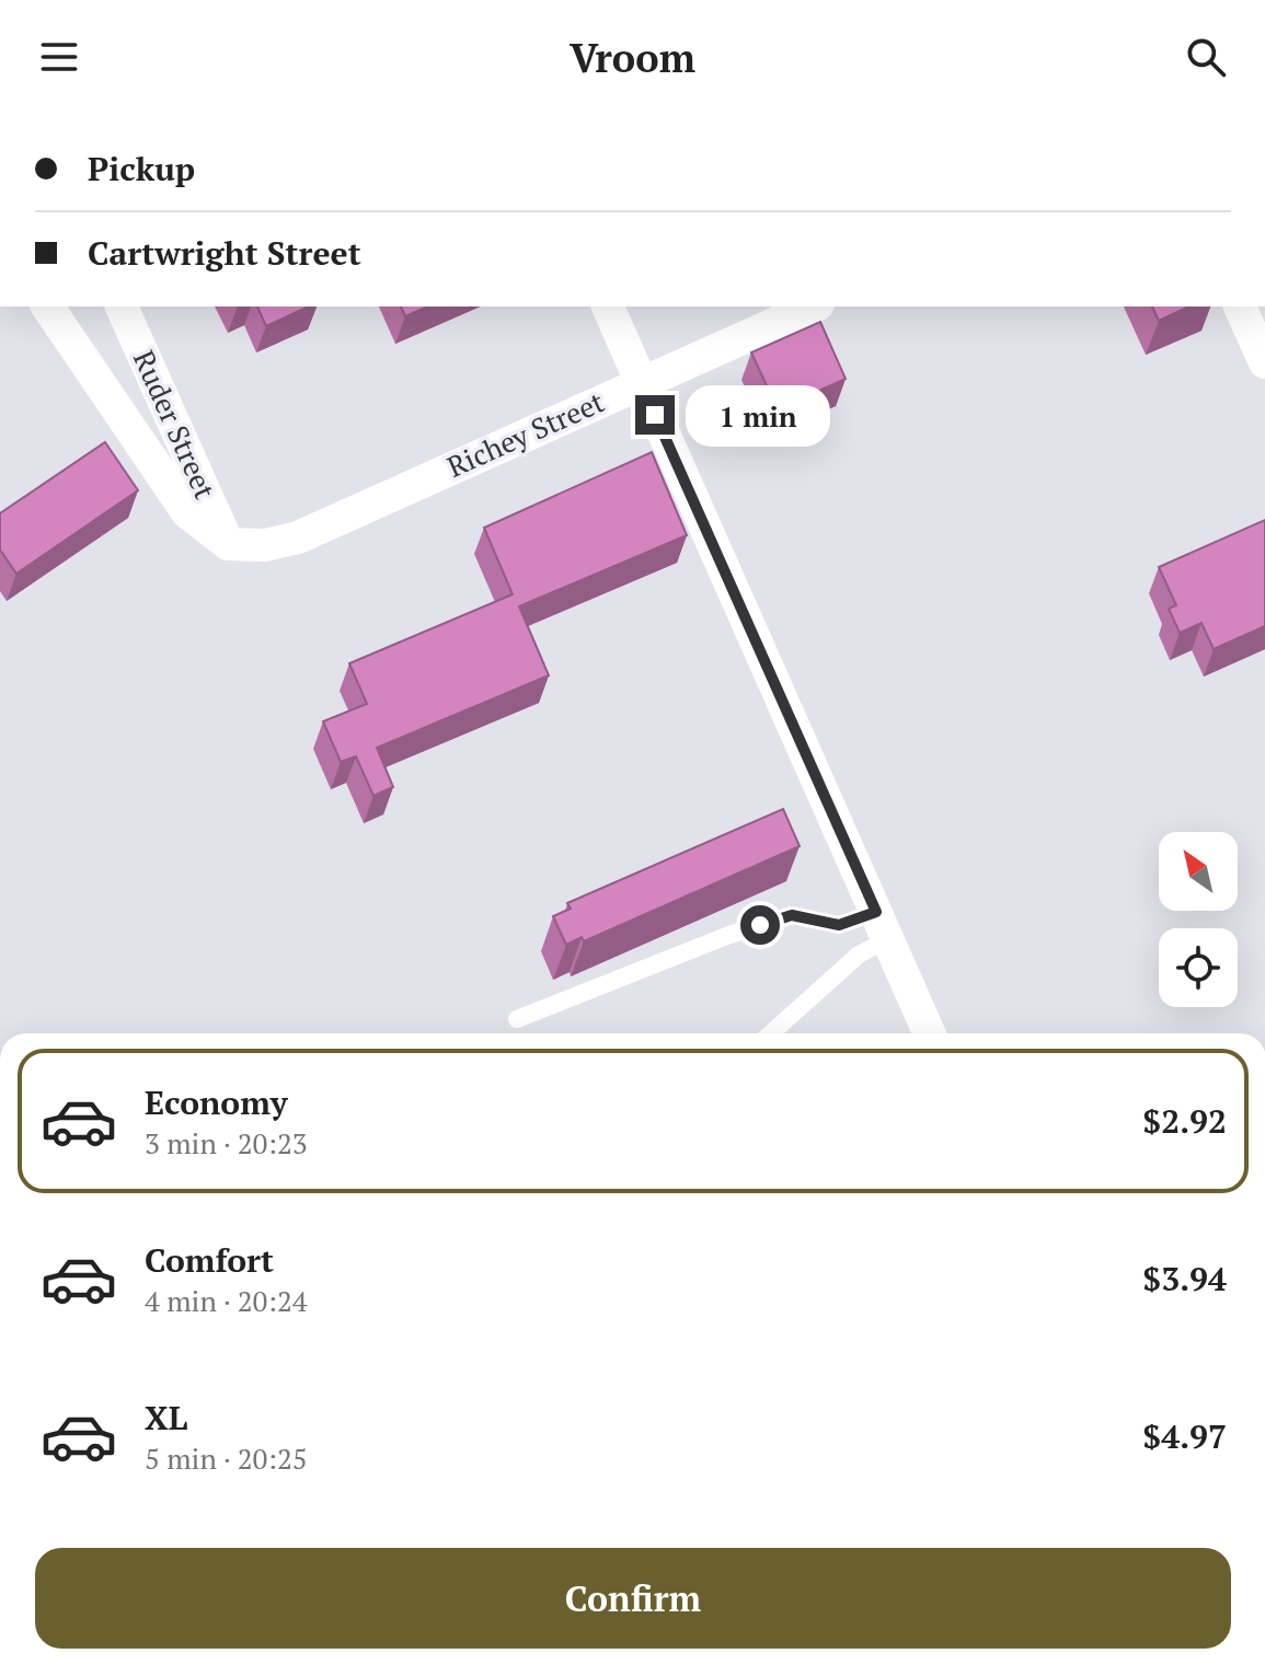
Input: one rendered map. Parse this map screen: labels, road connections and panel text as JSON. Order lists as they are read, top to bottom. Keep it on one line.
{"streets":{"street":["Ruder Street","Richey Street"]},"crossings":[["Ruder Street","Richey Street"]],"north":"top left","page":{"header":"Vroom","banner":["Pickup","Cartwright Street"],"bubble":"1 min","list":[{"name":"Economy","note":"3 min · 20:23","value":"$2.92"},{"name":"Comfort","note":"4 min · 20:24","value":"$3.94"},{"name":"XL","note":"5 min · 20:25","value":"$4.97"}],"buttons":"Confirm"}}
